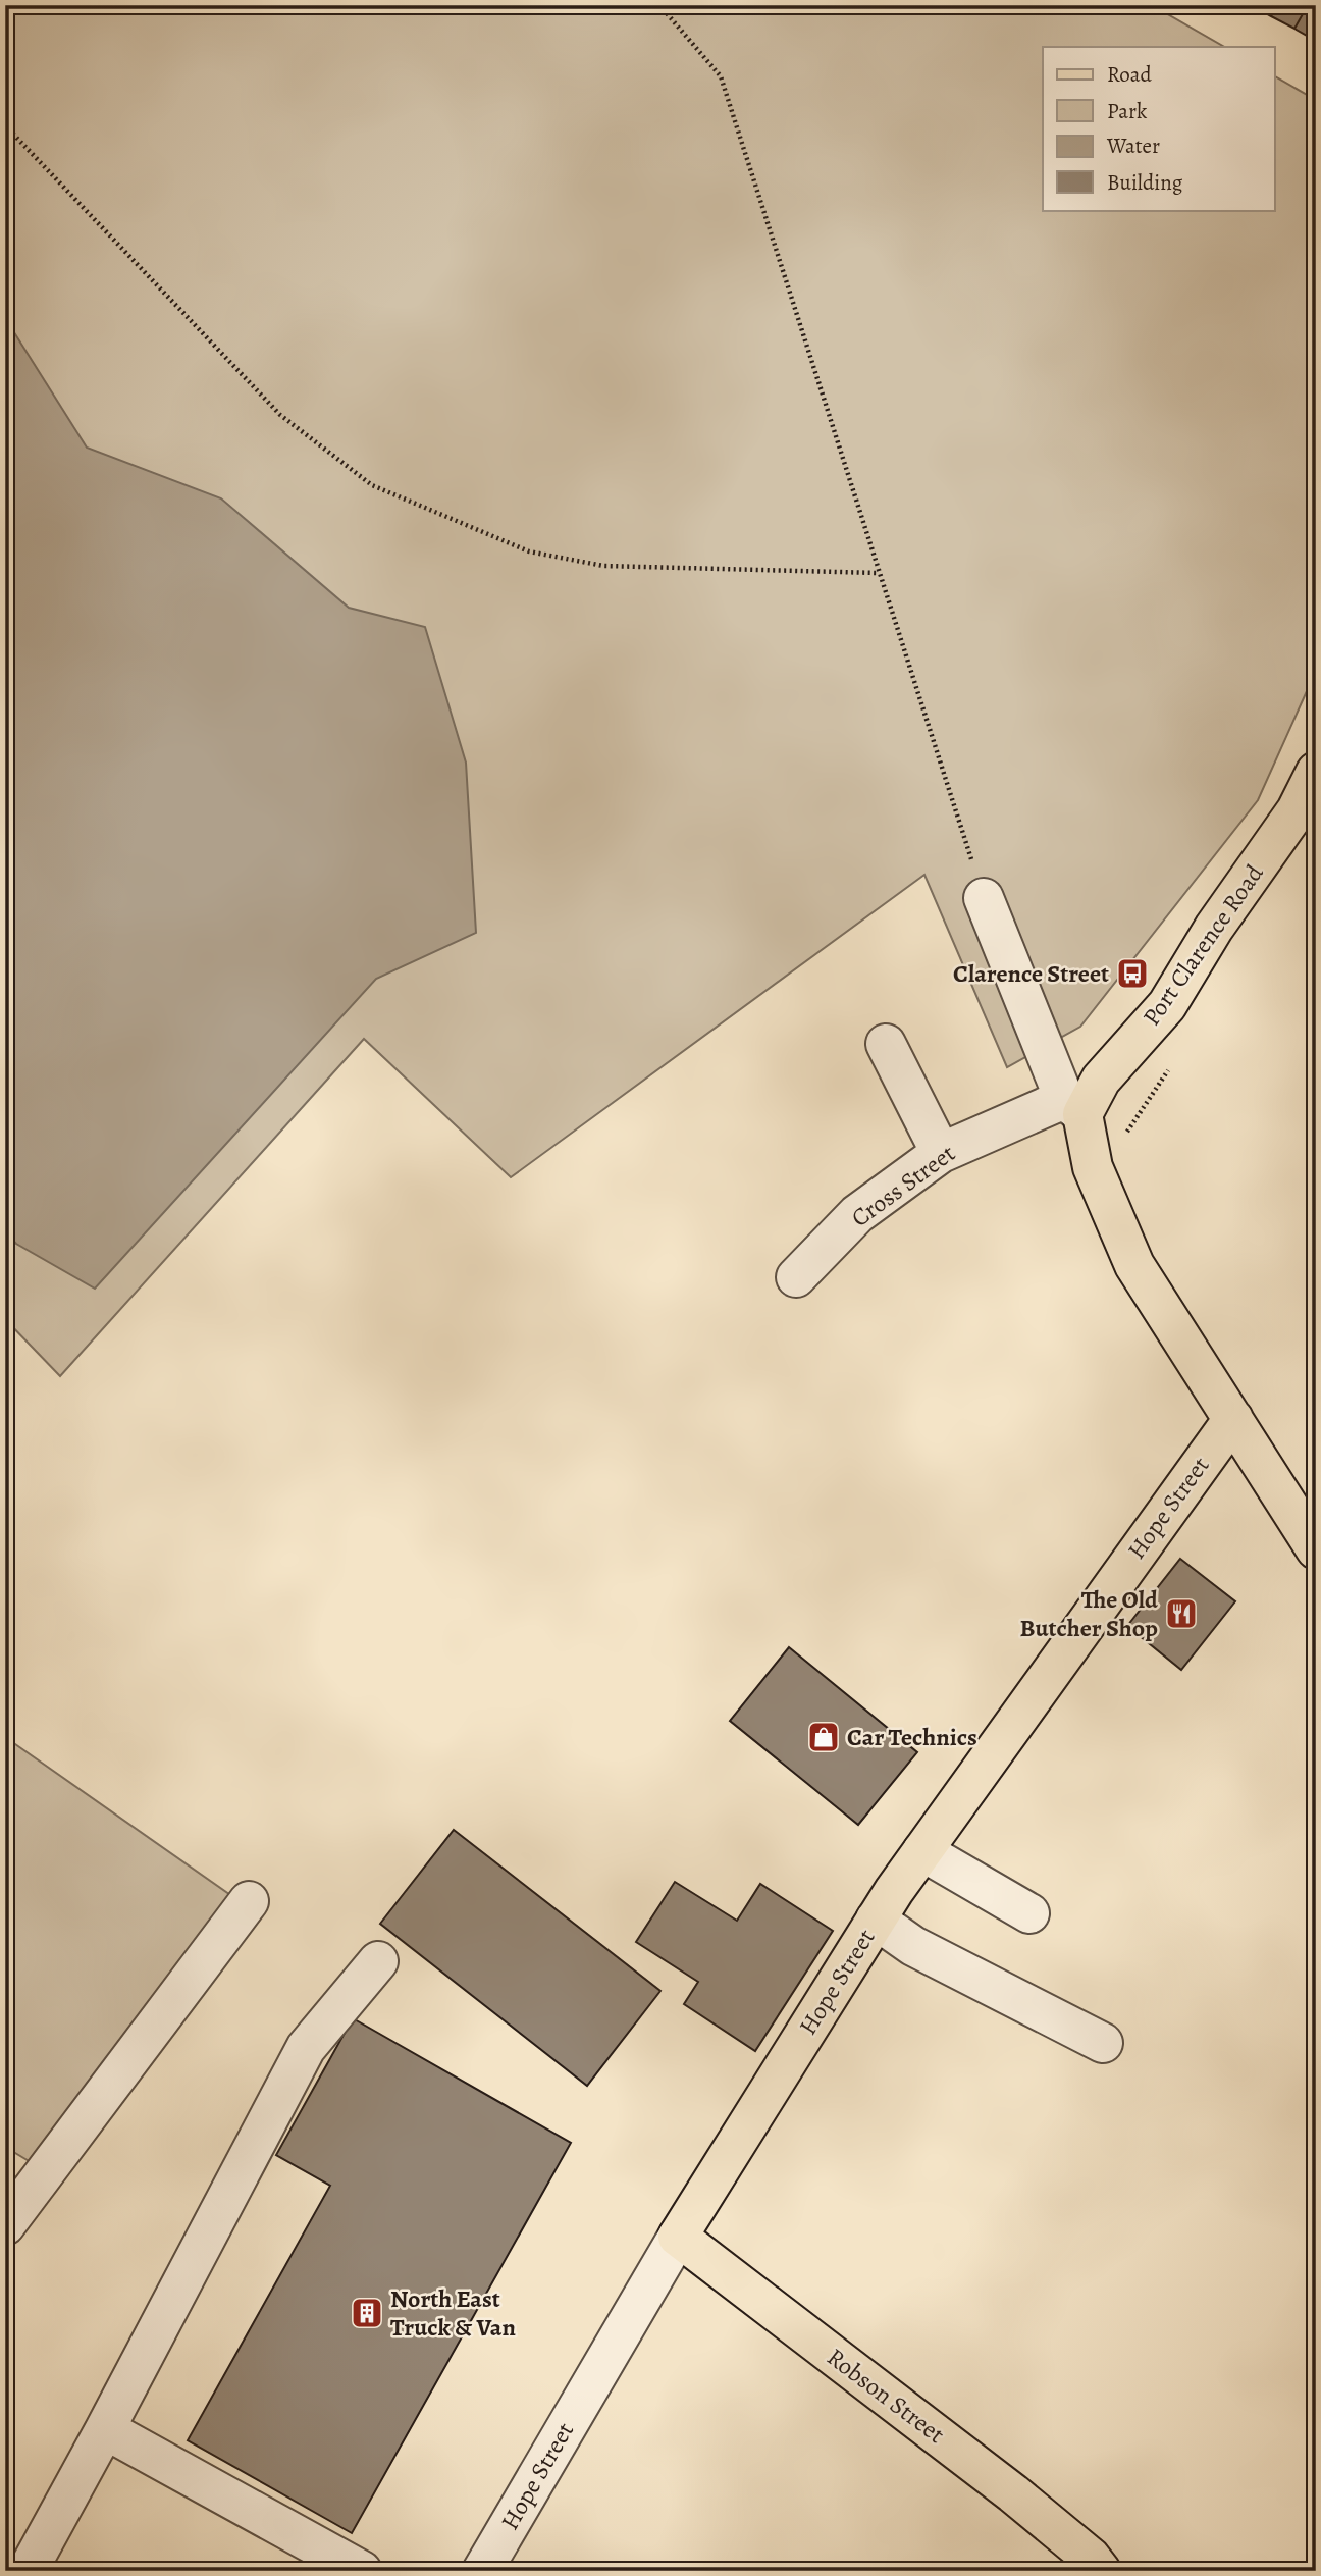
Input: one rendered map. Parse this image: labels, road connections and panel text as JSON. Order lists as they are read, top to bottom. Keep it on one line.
{"streets":{"main road":["Port Clarence Road","Hope Street","Robson Street"],"street":["Cross Street"]},"crossings":[["Port Clarence Road","Cross Street"],["Hope Street","Robson Street"]],"places":{"bus stop":["Clarence Street"],"restaurant":["The Old Butcher Shop"],"shop":["Car Technics"],"building":["North East Truck & Van"]},"legend":["Road","Park","Water","Building"]}
